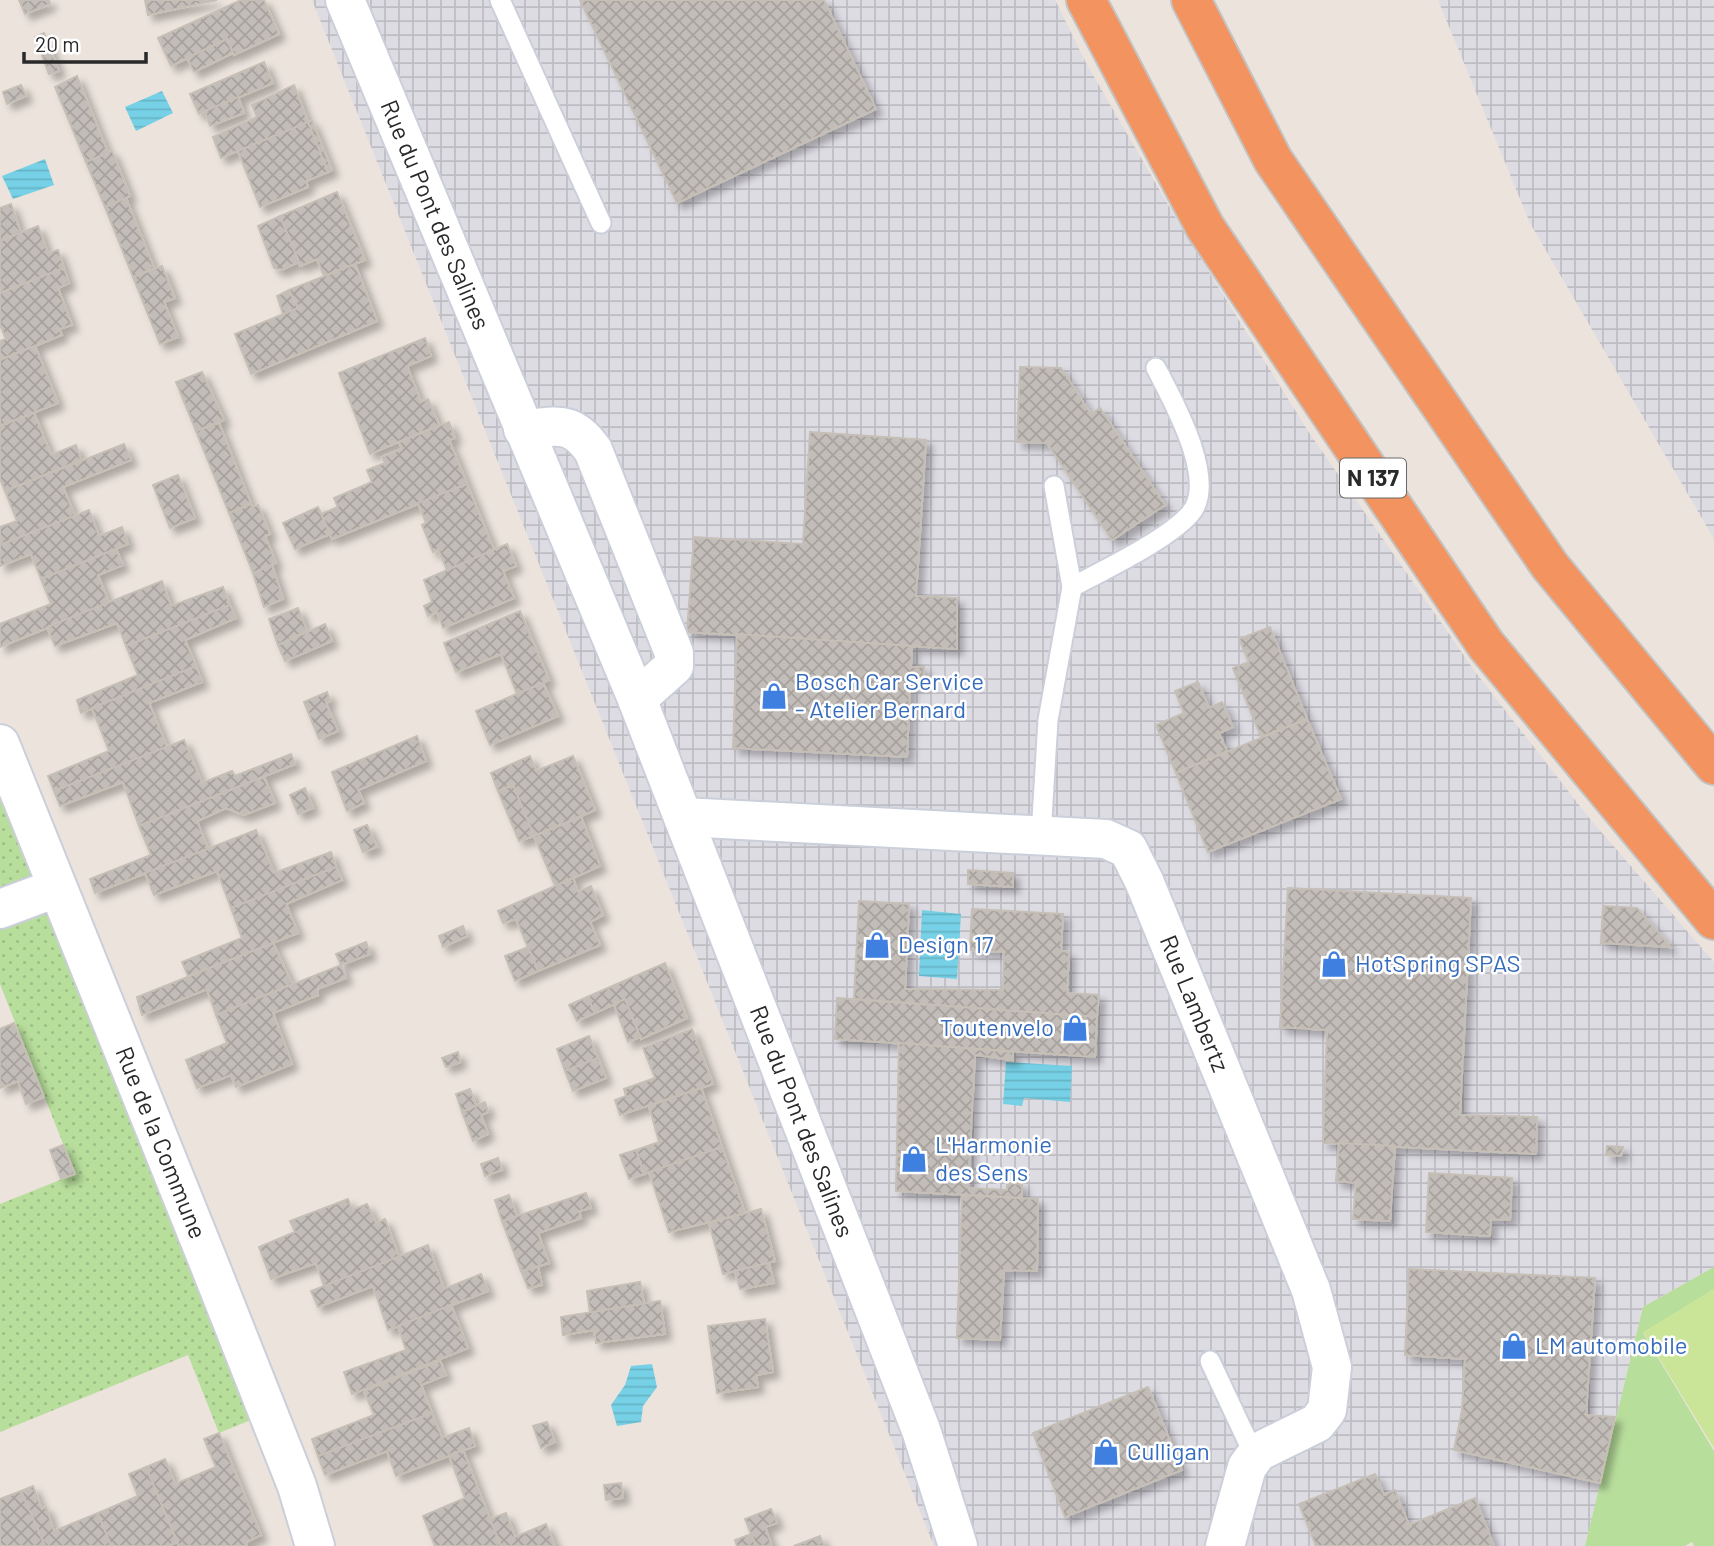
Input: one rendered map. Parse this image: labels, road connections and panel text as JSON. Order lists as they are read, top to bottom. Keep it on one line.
{"streets":{"highway":["N 137"],"street":["Rue du Pont des Salines","Rue Lambertz","Rue de la Commune"]},"crossings":[["Rue du Pont des Salines","Rue Lambertz"]],"places":{"shop":["Bosch Car Service - Atelier Bernard","Design 17","HotSpring SPAS","Toutenvelo","L'Harmonie des Sens","LM automobile","Culligan"]},"scale_bar":"20 m"}
